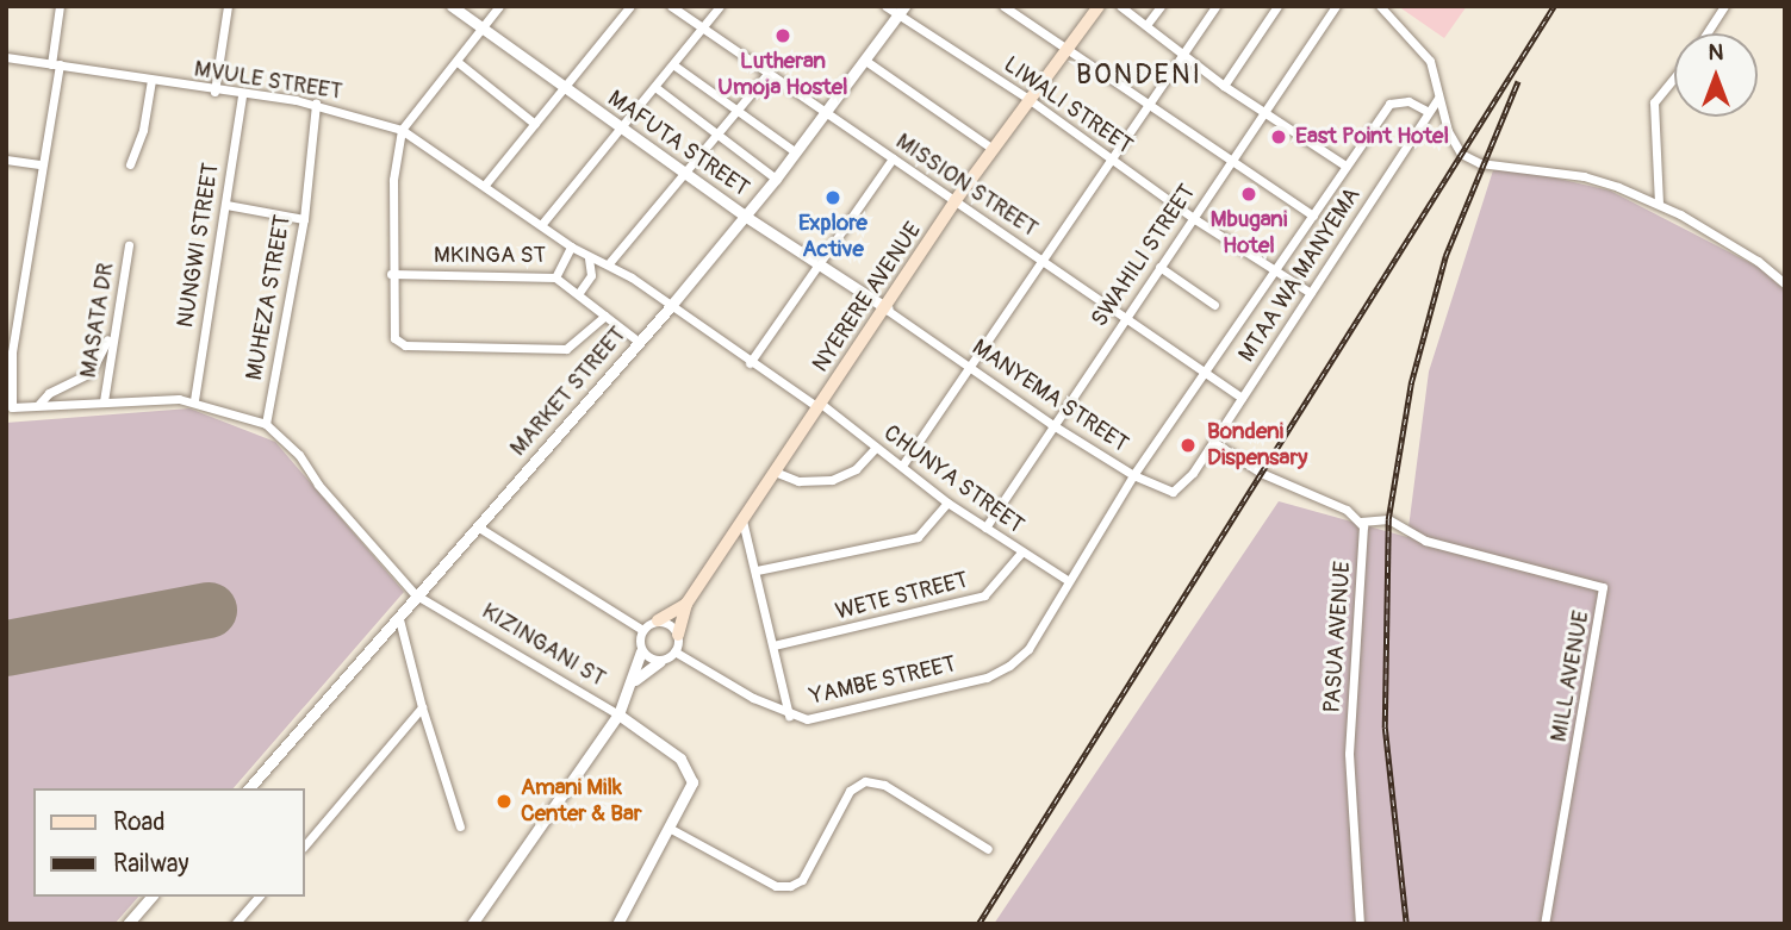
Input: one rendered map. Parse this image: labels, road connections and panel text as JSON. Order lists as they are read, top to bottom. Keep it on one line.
{"streets":{"main road":["NYERERE AVENUE"],"street":["MVULE STREET","LIWALI STREET","MAFUTA STREET","MISSION STREET","NUNGWI STREET","MKINGA ST","SWAHILI STREET","MTAA WA MANYEMA","MUHEZA STREET","MASATA DR","MARKET STREET","MANYEMA STREET","CHUNYA STREET","WETE STREET","PASUA AVENUE","KIZINGANI ST","MILL AVENUE","YAMBE STREET"]},"crossings":[["MVULE STREET","NUNGWI STREET"],["MVULE STREET","MKINGA ST"],["MVULE STREET","MUHEZA STREET"],["MVULE STREET","MARKET STREET"],["MVULE STREET","CHUNYA STREET"],["LIWALI STREET","SWAHILI STREET"],["LIWALI STREET","MTAA WA MANYEMA"],["LIWALI STREET","NYERERE AVENUE"],["LIWALI STREET","MARKET STREET"],["LIWALI STREET","YAMBE STREET"],["MAFUTA STREET","NYERERE AVENUE"],["MAFUTA STREET","MARKET STREET"],["MAFUTA STREET","MANYEMA STREET"],["MISSION STREET","SWAHILI STREET"],["MISSION STREET","MTAA WA MANYEMA"],["MISSION STREET","NYERERE AVENUE"],["MISSION STREET","MARKET STREET"],["MISSION STREET","YAMBE STREET"],["SWAHILI STREET","MANYEMA STREET"],["SWAHILI STREET","CHUNYA STREET"],["MTAA WA MANYEMA","MANYEMA STREET"],["MTAA WA MANYEMA","YAMBE STREET"],["MUHEZA STREET","KIZINGANI ST"],["NYERERE AVENUE","MANYEMA STREET"],["NYERERE AVENUE","CHUNYA STREET"],["MARKET STREET","CHUNYA STREET"],["MARKET STREET","KIZINGANI ST"],["MANYEMA STREET","YAMBE STREET"],["CHUNYA STREET","WETE STREET"],["CHUNYA STREET","YAMBE STREET"],["PASUA AVENUE","MILL AVENUE"]],"districts":["BONDENI"],"places":["Lutheran Umoja Hostel","East Point Hotel","Mbugani Hotel","Explore Active","Bondeni Dispensary","Amani Milk Center & Bar"],"legend":["Road","Railway"],"north":"top"}
